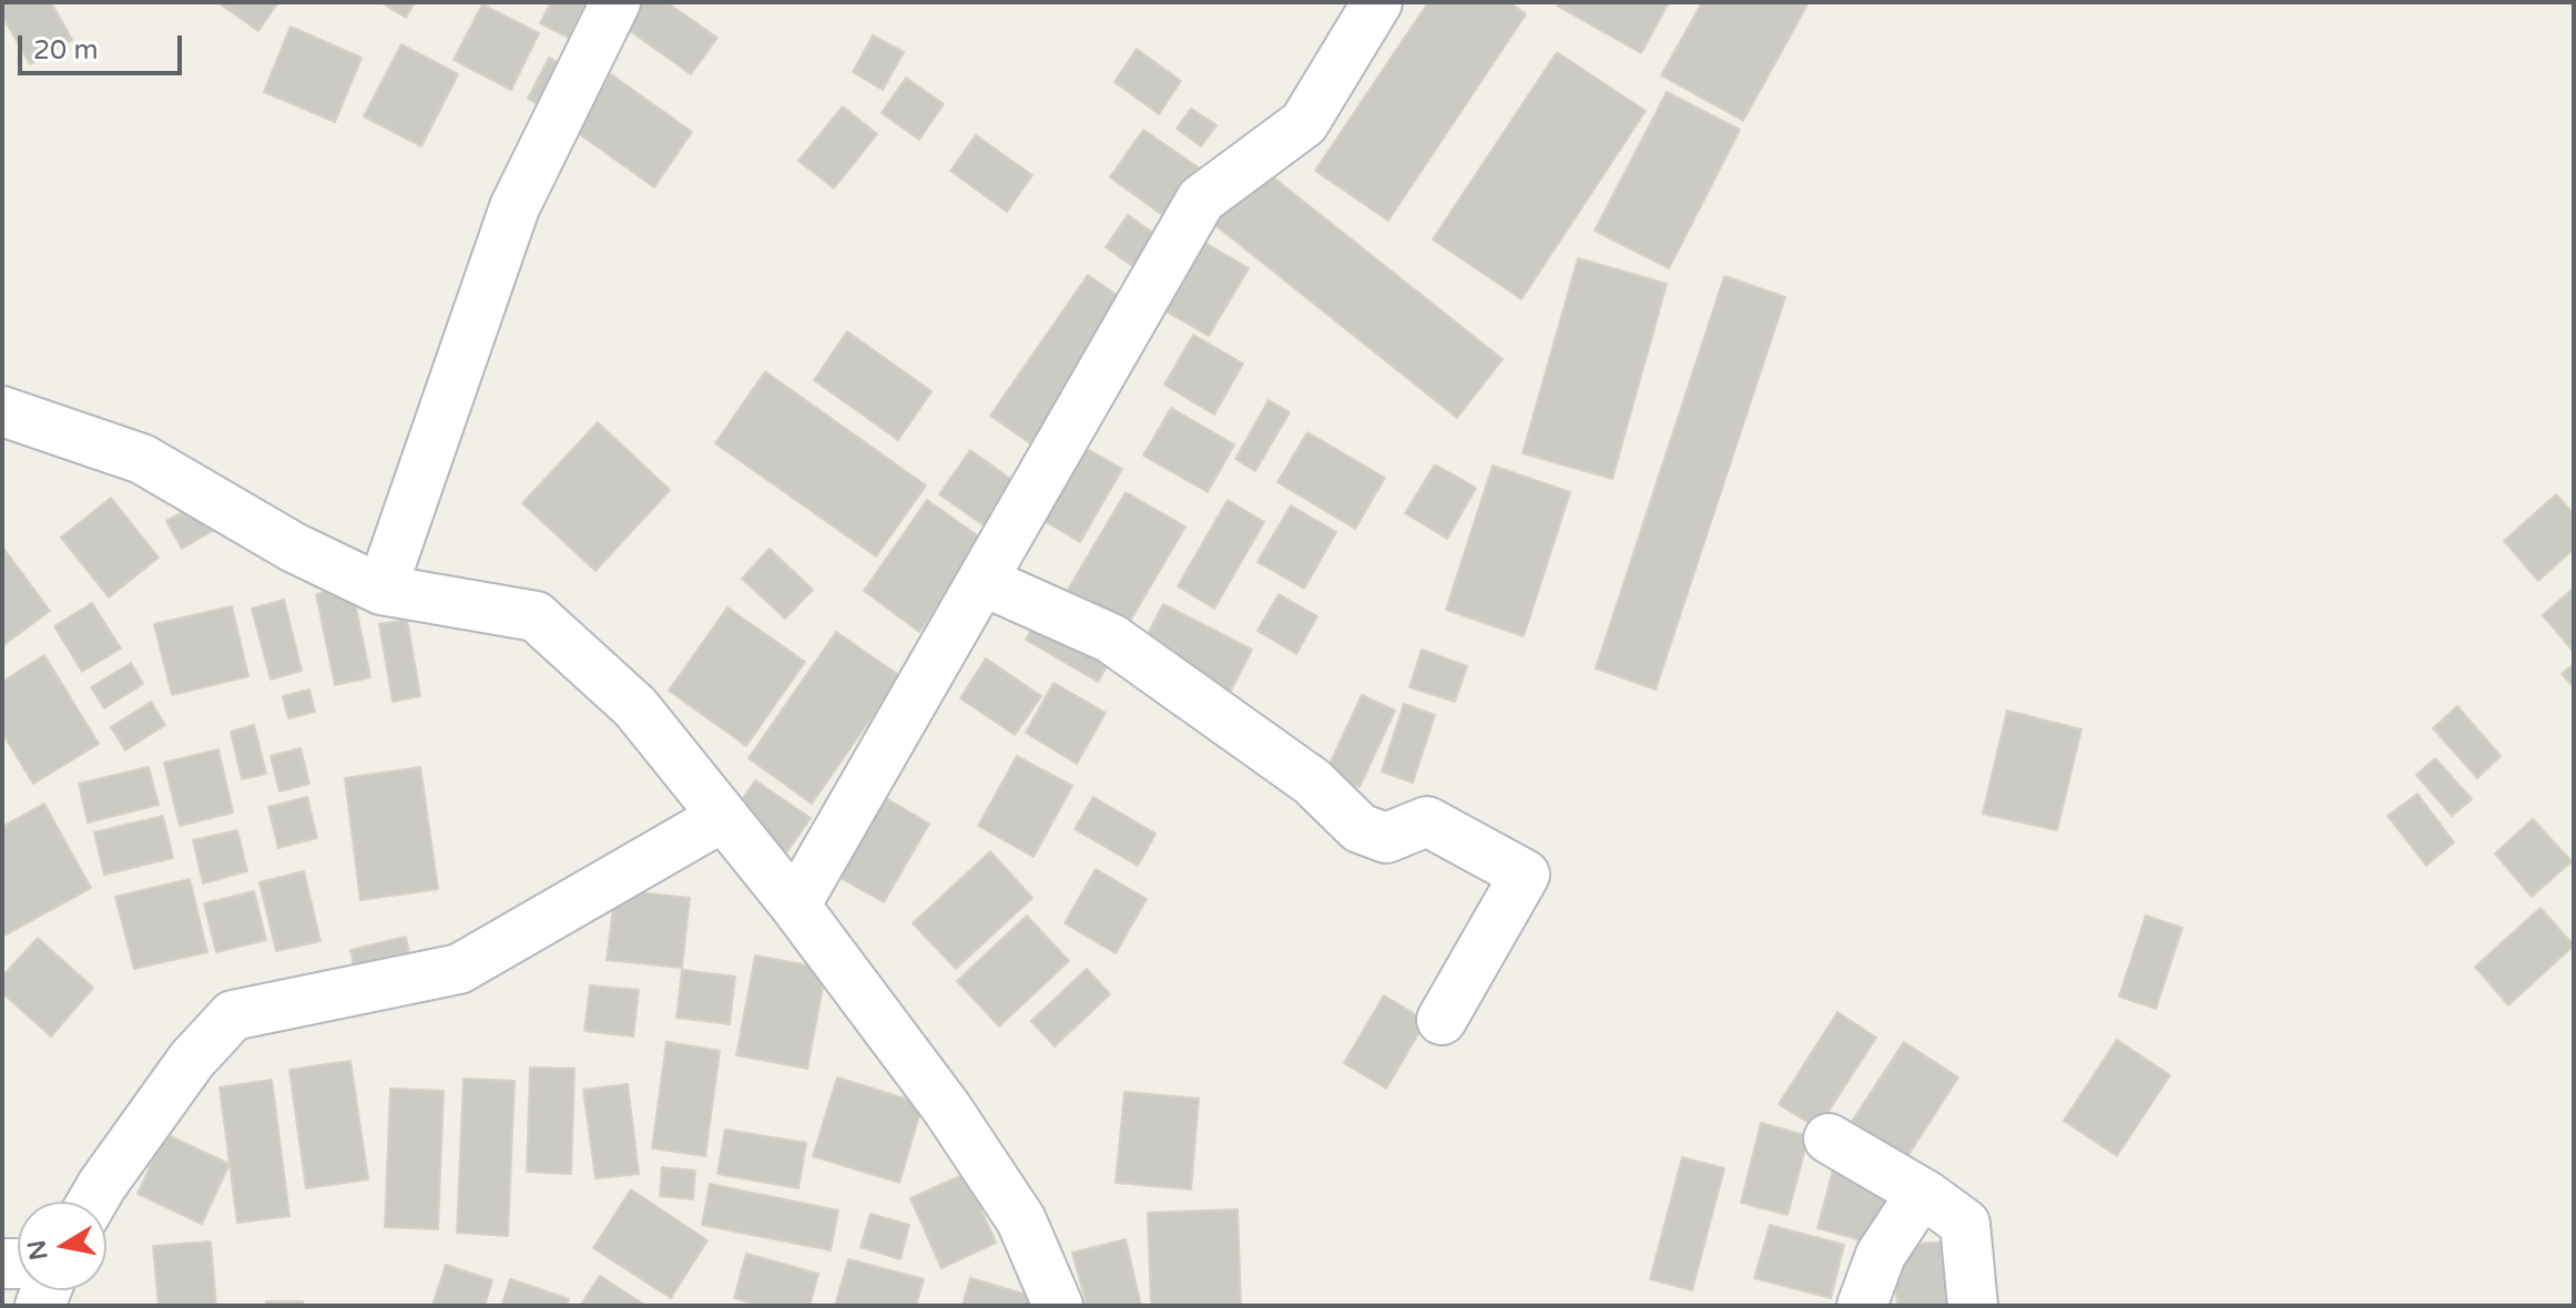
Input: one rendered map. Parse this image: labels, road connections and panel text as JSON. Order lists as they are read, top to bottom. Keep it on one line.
{"scale_bar":"20 m","north":"left"}
